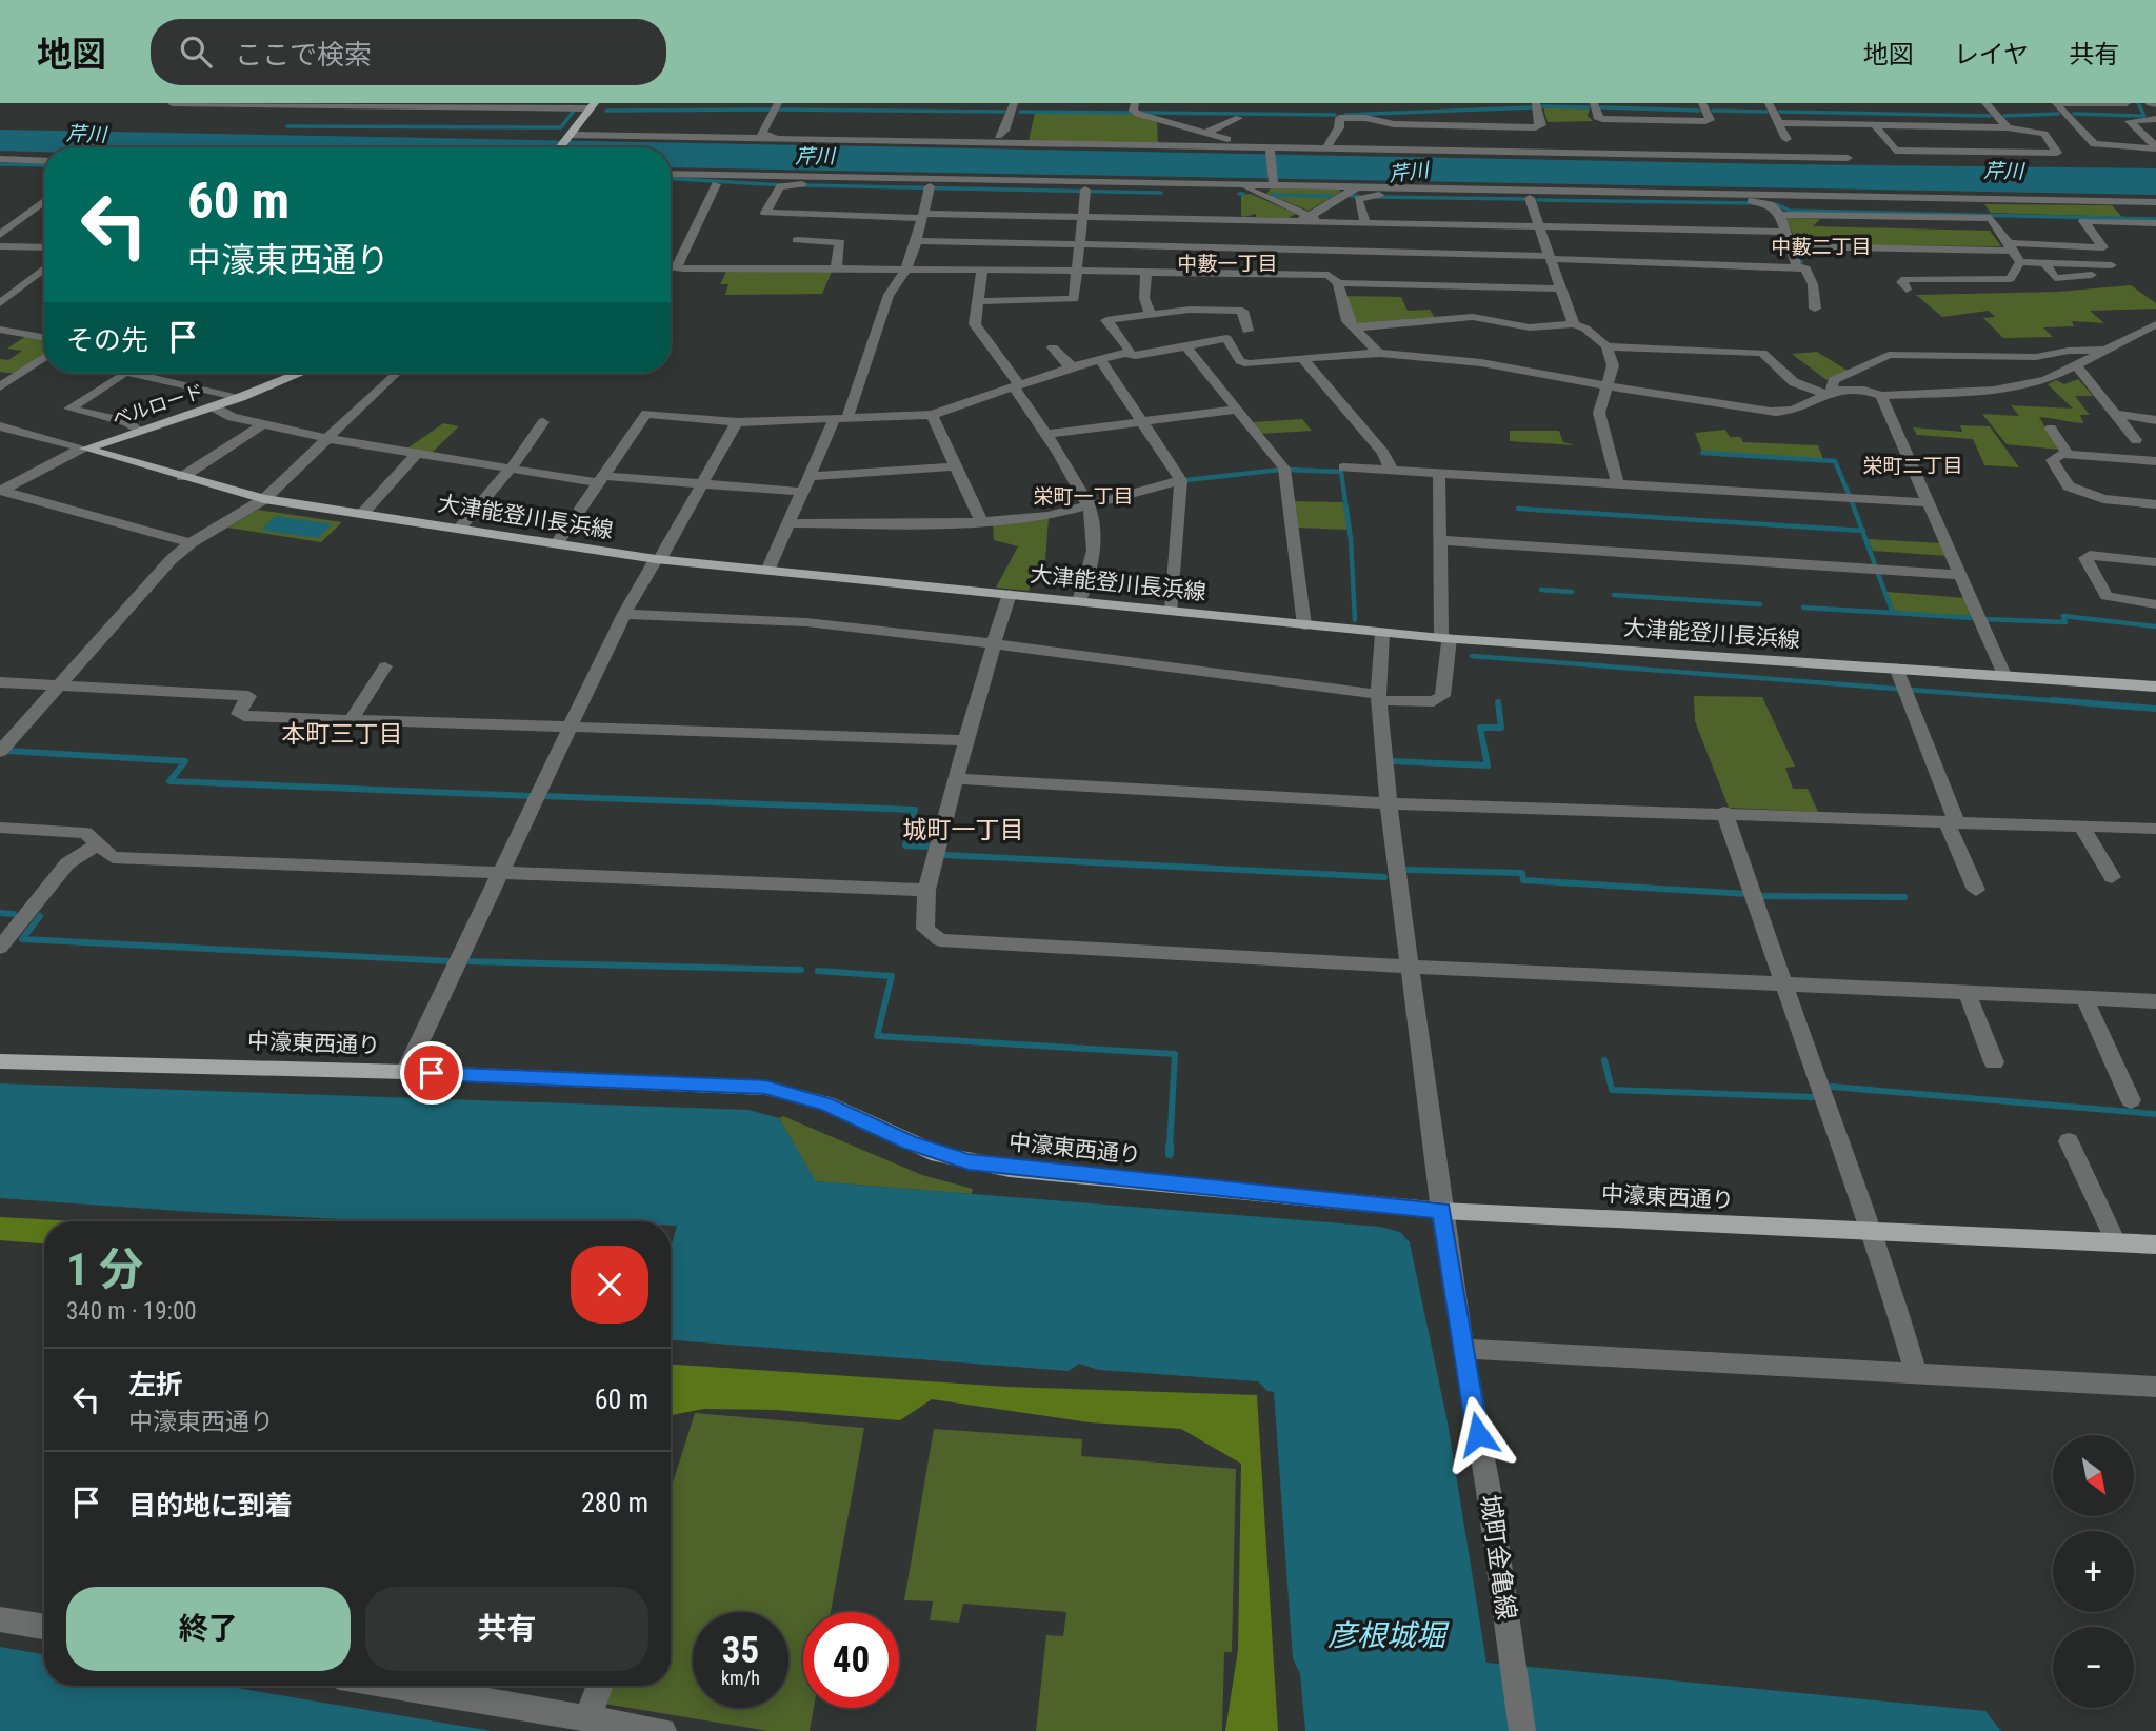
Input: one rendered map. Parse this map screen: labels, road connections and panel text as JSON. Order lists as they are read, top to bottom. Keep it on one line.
{"streets":{"main road":["ベルロード","大津能登川長浜線","中濠東西通り"],"street":["城町金亀線"]},"crossings":[["ベルロード","大津能登川長浜線"],["大津能登川長浜線","城町金亀線"],["中濠東西通り","城町金亀線"]],"districts":["中藪二丁目","中藪一丁目","栄町二丁目","栄町一丁目","本町三丁目","城町一丁目"],"water":["芹川","彦根城堀"],"north":"bottom right","page":{"header":"地図","search":"ここで検索","nav":["地図","レイヤ","共有"],"turn":["60 m","中濠東西通り"],"then":"その先","heading":["1 分","340 m · 19:00"],"list":[{"name":"左折","note":"中濠東西通り","value":"60 m"},{"name":"目的地に到着","value":"280 m"}],"map_buttons":["+","−"],"buttons":["終了","共有"],"speed":"35 km/h","limit":"40"}}
